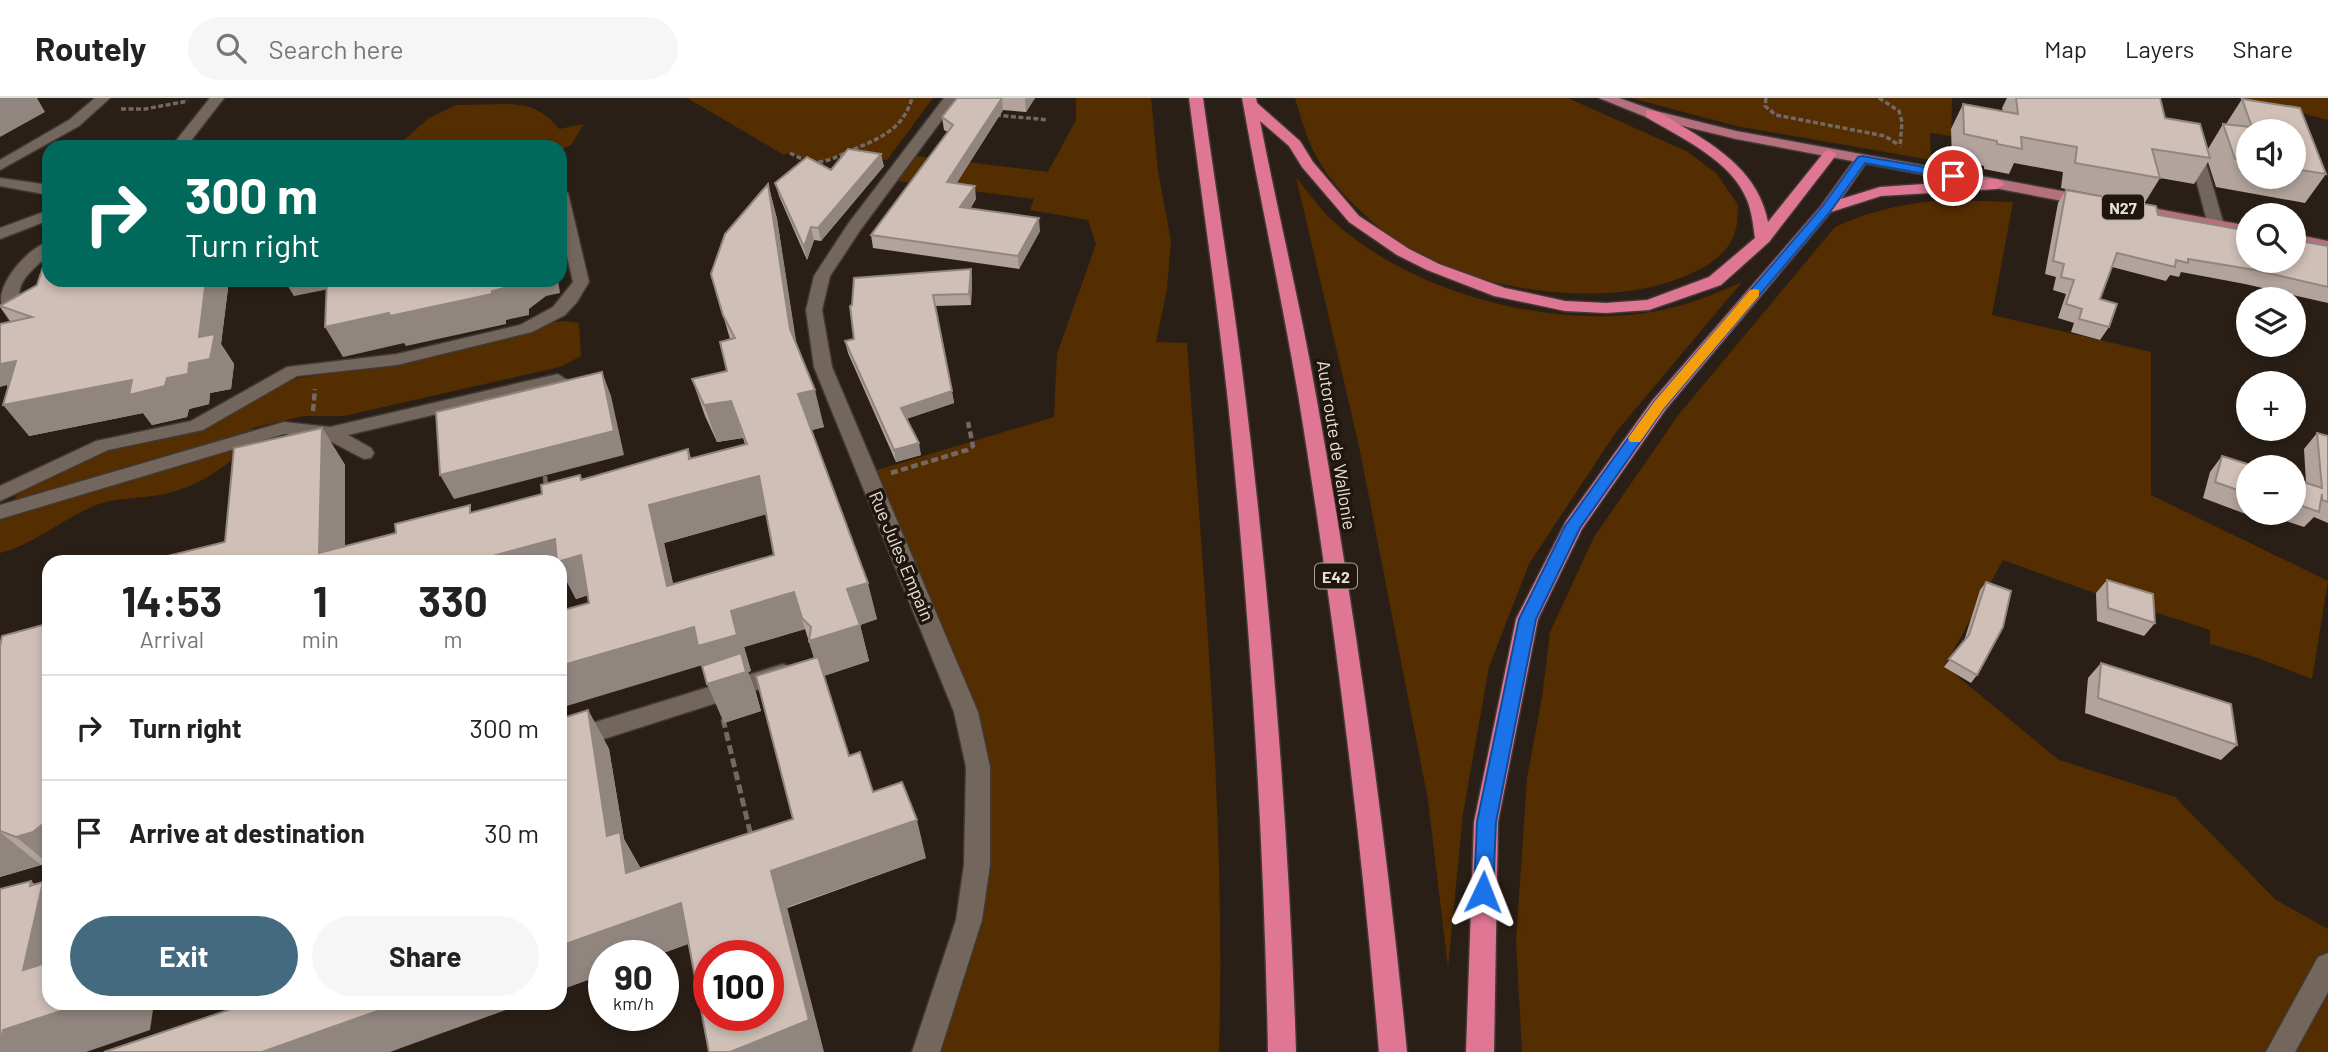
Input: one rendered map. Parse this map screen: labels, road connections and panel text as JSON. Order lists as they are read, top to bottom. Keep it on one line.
{"streets":{"highway":["Autoroute de Wallonie","E42"],"main road":["N27"],"street":["Rue Jules Empain"]},"page":{"header":"Routely","search":"Search here","nav":["Map","Layers","Share"],"map_buttons":["+","−"],"turn":["300 m","Turn right"],"eta":["14:53","Arrival","1","min","330","m"],"list":[{"name":"Turn right","value":"300 m"},{"name":"Arrive at destination","value":"30 m"}],"buttons":["Exit","Share"],"speed":"90 km/h","limit":"100"}}
